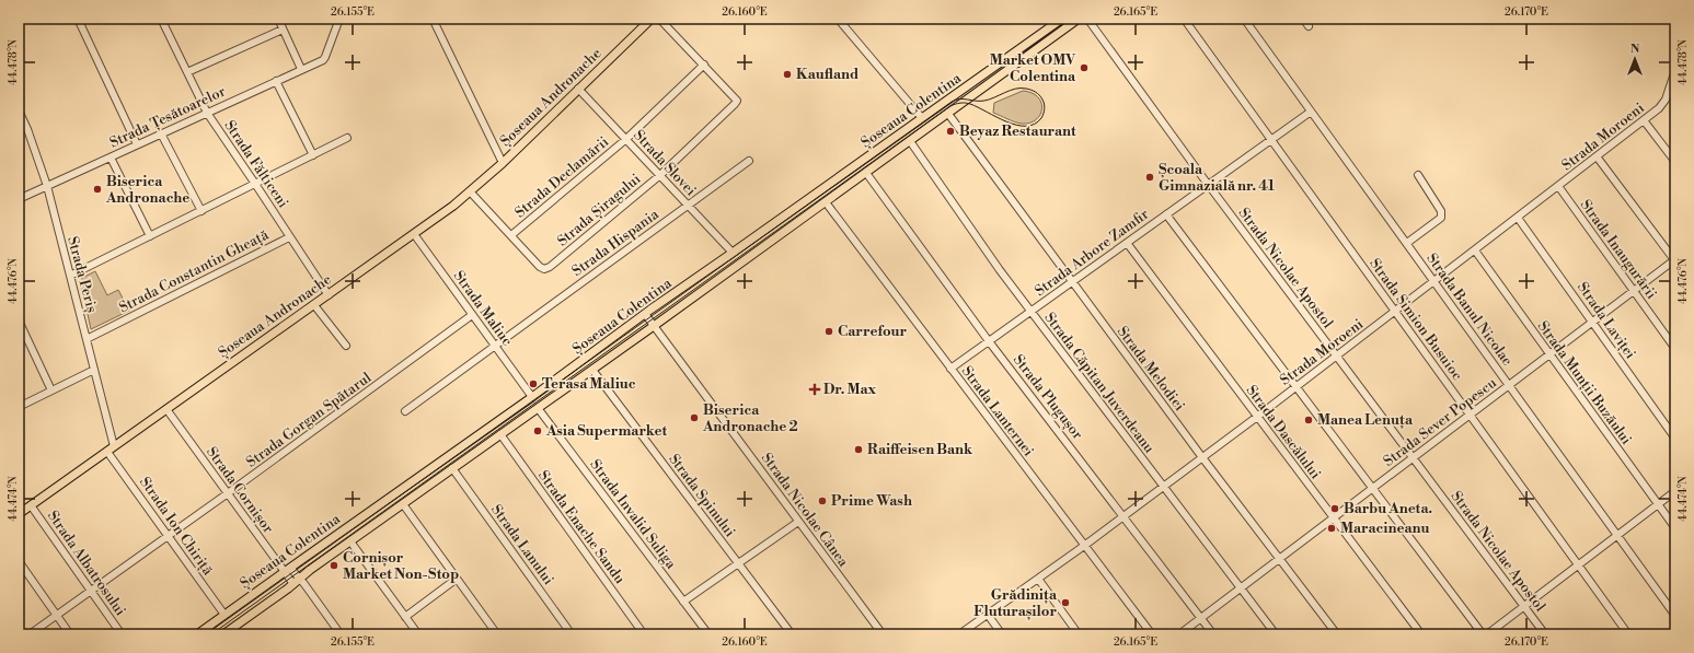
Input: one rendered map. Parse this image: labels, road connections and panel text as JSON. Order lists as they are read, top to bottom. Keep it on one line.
{"streets":{"main road":["Șoseaua Andronache","Șoseaua Colentina"],"street":["Strada Țesătoarelor","Strada Moroeni","Strada Slovei","Strada Fălticeni","Strada Declamării","Strada Șiragului","Strada Hispania","Strada Inaugurării","Strada Arbore Zamfir","Strada Nicolae Apostol","Strada Constantin Gheață","Strada Periș","Strada Maliuc","Strada Banul Nicolae","Strada Simion Busuioc","Strada Laviței","Strada Melodiei","Strada Căpitan Juverdeanu","Strada Munții Buzăului","Strada Plugușor","Strada Lanternei","Strada Gorgan Spătarul","Strada Sever Popescu","Strada Dascălului","Strada Cornișor","Strada Spinului","Strada Nicolae Cânea","Strada Invalid Suliga","Strada Ion Chiriță","Strada Enache Sandu","Strada Lanului","Strada Albatrosului"]},"crossings":[["Șoseaua Andronache","Strada Slovei"],["Șoseaua Andronache","Strada Fălticeni"],["Șoseaua Andronache","Strada Periș"],["Șoseaua Andronache","Strada Maliuc"],["Șoseaua Andronache","Strada Cornișor"],["Șoseaua Andronache","Strada Ion Chiriță"],["Șoseaua Andronache","Strada Albatrosului"],["Șoseaua Colentina","Strada Slovei"],["Șoseaua Colentina","Strada Maliuc"],["Șoseaua Colentina","Strada Melodiei"],["Șoseaua Colentina","Strada Căpitan Juverdeanu"],["Șoseaua Colentina","Strada Plugușor"],["Șoseaua Colentina","Strada Lanternei"],["Șoseaua Colentina","Strada Cornișor"],["Șoseaua Colentina","Strada Spinului"],["Șoseaua Colentina","Strada Nicolae Cânea"],["Șoseaua Colentina","Strada Invalid Suliga"],["Șoseaua Colentina","Strada Ion Chiriță"],["Șoseaua Colentina","Strada Enache Sandu"],["Șoseaua Colentina","Strada Lanului"],["Strada Țesătoarelor","Strada Fălticeni"],["Strada Țesătoarelor","Strada Periș"],["Strada Moroeni","Strada Inaugurării"],["Strada Moroeni","Strada Nicolae Apostol"],["Strada Moroeni","Strada Banul Nicolae"],["Strada Moroeni","Strada Simion Busuioc"],["Strada Moroeni","Strada Laviței"],["Strada Moroeni","Strada Melodiei"],["Strada Moroeni","Strada Căpitan Juverdeanu"],["Strada Moroeni","Strada Munții Buzăului"],["Strada Moroeni","Strada Plugușor"],["Strada Moroeni","Strada Lanternei"],["Strada Moroeni","Strada Dascălului"],["Strada Slovei","Strada Declamării"],["Strada Slovei","Strada Șiragului"],["Strada Slovei","Strada Hispania"],["Strada Fălticeni","Strada Constantin Gheață"],["Strada Declamării","Strada Șiragului"],["Strada Hispania","Strada Maliuc"],["Strada Inaugurării","Strada Sever Popescu"],["Strada Arbore Zamfir","Strada Nicolae Apostol"],["Strada Arbore Zamfir","Strada Banul Nicolae"],["Strada Arbore Zamfir","Strada Simion Busuioc"],["Strada Arbore Zamfir","Strada Melodiei"],["Strada Arbore Zamfir","Strada Căpitan Juverdeanu"],["Strada Arbore Zamfir","Strada Plugușor"],["Strada Arbore Zamfir","Strada Lanternei"],["Strada Arbore Zamfir","Strada Dascălului"],["Strada Nicolae Apostol","Strada Sever Popescu"],["Strada Constantin Gheață","Strada Periș"],["Strada Periș","Strada Ion Chiriță"],["Strada Maliuc","Strada Gorgan Spătarul"],["Strada Banul Nicolae","Strada Sever Popescu"],["Strada Simion Busuioc","Strada Sever Popescu"],["Strada Laviței","Strada Sever Popescu"],["Strada Melodiei","Strada Sever Popescu"],["Strada Căpitan Juverdeanu","Strada Sever Popescu"],["Strada Munții Buzăului","Strada Sever Popescu"],["Strada Plugușor","Strada Sever Popescu"],["Strada Gorgan Spătarul","Strada Cornișor"],["Strada Gorgan Spătarul","Strada Ion Chiriță"],["Strada Gorgan Spătarul","Strada Albatrosului"],["Strada Sever Popescu","Strada Dascălului"]],"places":{"other":["Market OMV Colentina","Kaufland","Beyaz Restaurant","Școala Gimnazială nr. 41","Biserica Andronache","Carrefour","Terasa Maliuc","Biserica Andronache 2","Manea Lenuța","Asia Supermarket","Raiffeisen Bank","Prime Wash","Barbu Aneta.","Maracineanu","Cornișor Market Non-Stop","Grădinița Fluturașilor"],"health":["Dr. Max"]},"north":"top","coordinates":["26.155°E","26.160°E","26.165°E","26.170°E","44.478°N","44.476°N","44.474°N"]}
